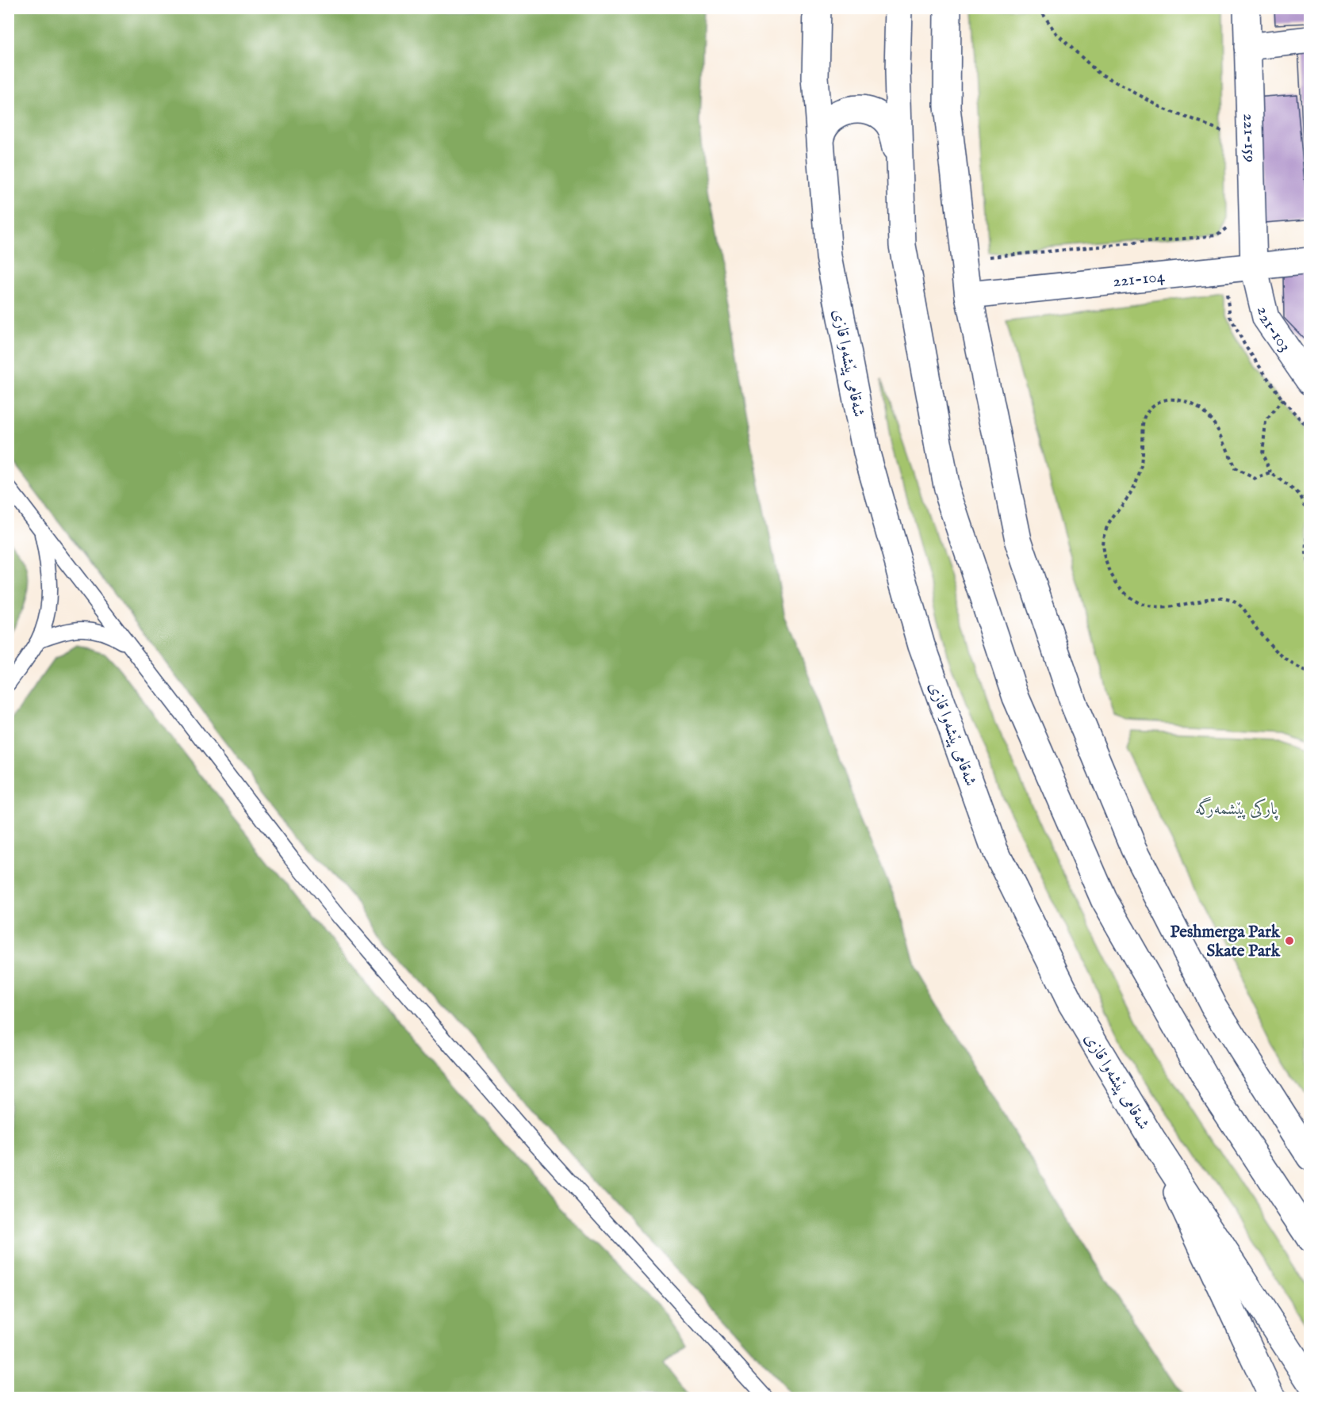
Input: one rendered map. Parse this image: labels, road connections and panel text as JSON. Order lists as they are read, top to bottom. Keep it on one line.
{"streets":{"main road":["221-159","221-104","221-103","شەقامی پێشەوا قازی"]},"crossings":[["221-159","221-104"],["221-159","221-103"],["221-104","221-103"]],"parks":["پارکی پێشمەرگە"],"places":["Peshmerga Park Skate Park"]}
